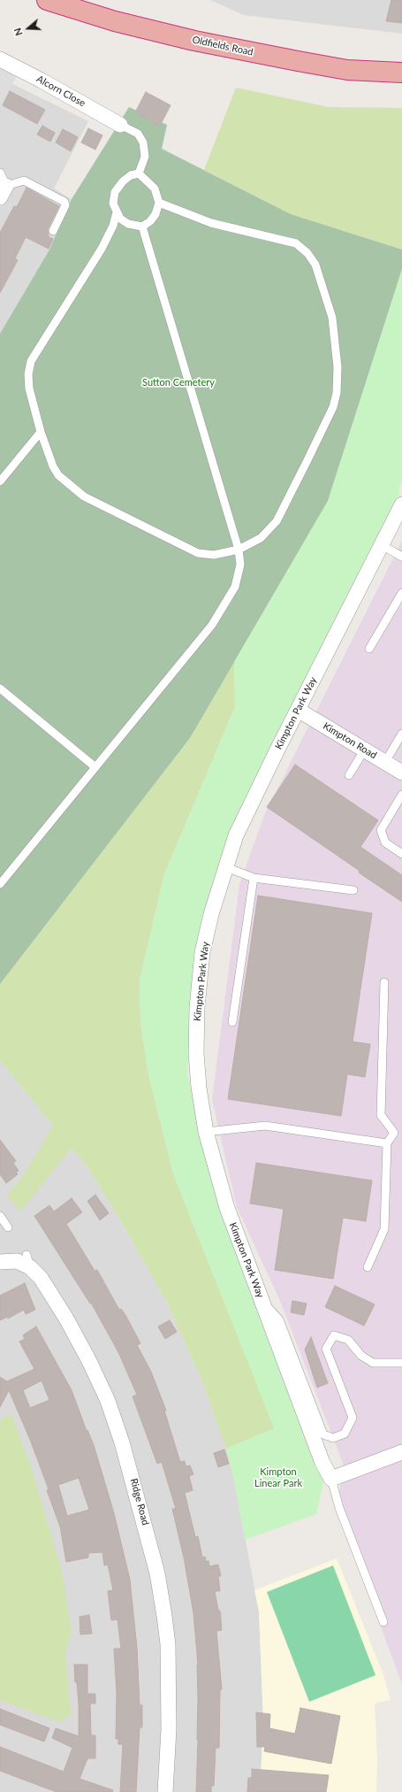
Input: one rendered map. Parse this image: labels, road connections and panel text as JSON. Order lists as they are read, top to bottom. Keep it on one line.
{"streets":{"highway":["Oldfields Road"],"street":["Alcorn Close","Kimpton Park Way","Kimpton Road","Ridge Road"]},"crossings":[["Kimpton Park Way","Kimpton Road"]],"parks":["Sutton Cemetery","Kimpton Linear Park"],"north":"left"}
